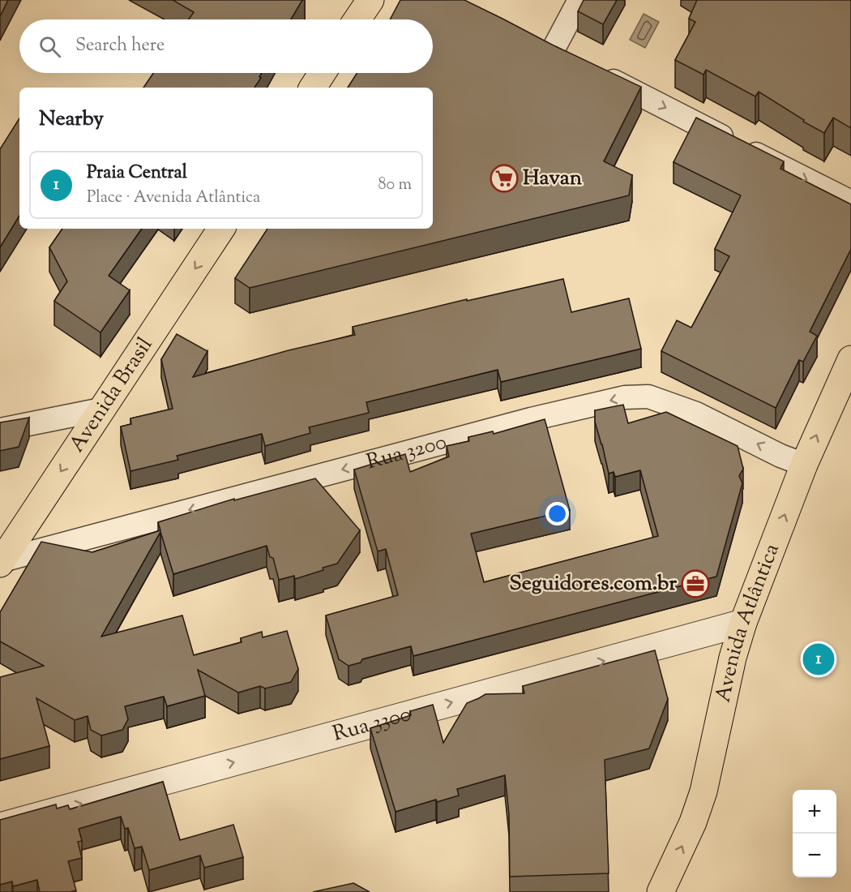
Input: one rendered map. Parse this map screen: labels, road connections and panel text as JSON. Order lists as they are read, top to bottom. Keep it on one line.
{"streets":{"main road":["Avenida Brasil","Avenida Atlântica"],"street":["Rua 3200","Rua 3300"]},"crossings":[["Avenida Brasil","Rua 3200"],["Rua 3200","Avenida Atlântica"],["Avenida Atlântica","Rua 3300"]],"one_way":["Avenida Brasil","Rua 3200","Avenida Atlântica","Rua 3300"],"places":{"supermarket":["Havan"],"office":["Seguidores.com.br"]},"page":{"search":"Search here","heading":"Nearby","list":[{"mark":"1","name":"Praia Central","note":"Place · Avenida Atlântica","value":"80 m"}],"pins":"1","map_buttons":["+","−"]}}
